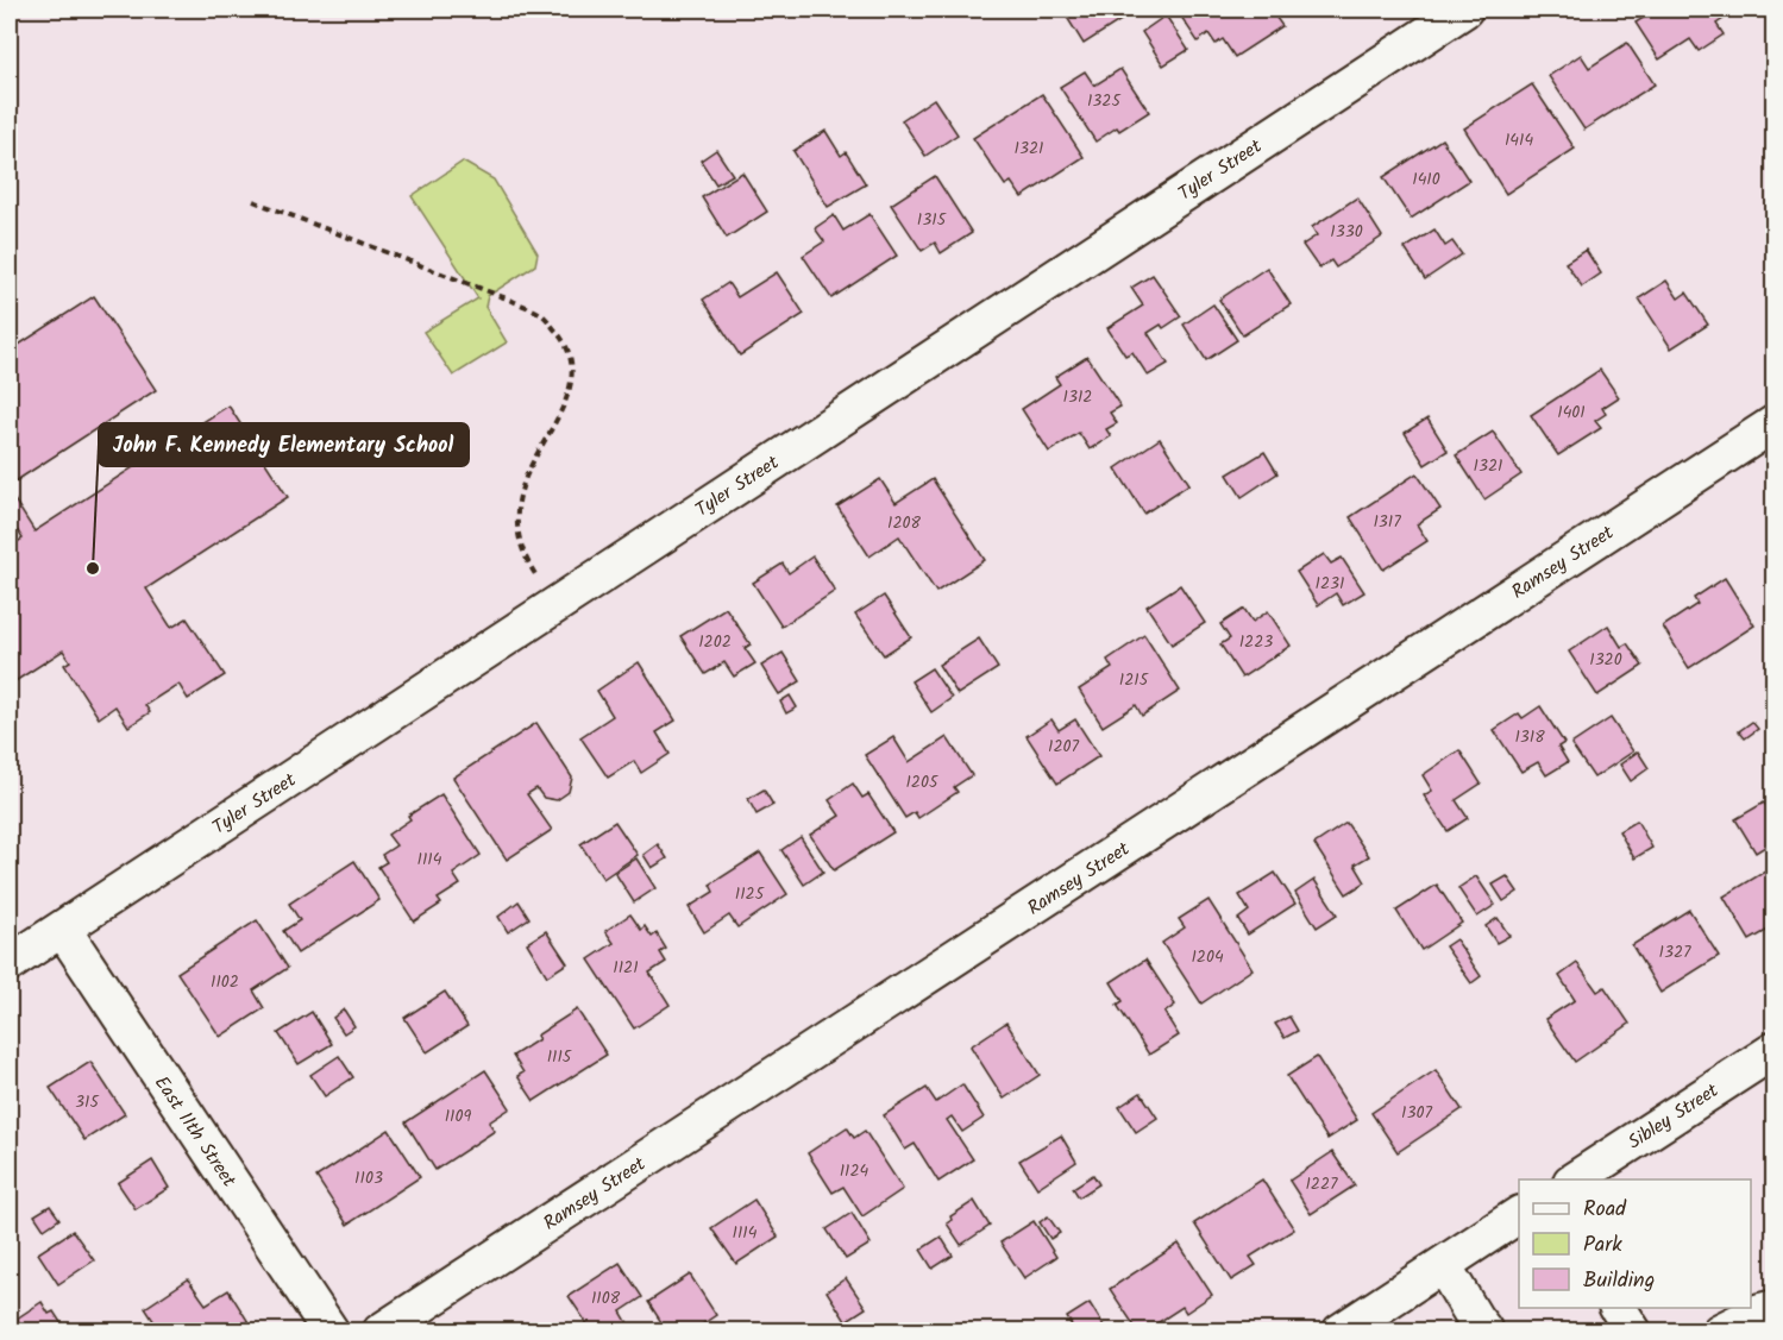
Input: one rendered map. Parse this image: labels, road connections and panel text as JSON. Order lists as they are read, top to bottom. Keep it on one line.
{"streets":{"street":["Tyler Street","Ramsey Street","Sibley Street","East 11th Street"]},"crossings":[["Tyler Street","East 11th Street"]],"places":["John F. Kennedy Elementary School"],"house_numbers":["1325","1414","1321","1410","1315","1330","1312","1401","1321","1317","1208","1231","1202","1223","1320","1215","1318","1207","1205","1114","1125","1327","1204","1121","1102","1115","315","1307","1109","1124","1103","1227","1114","1108"],"legend":["Road","Park","Building"]}
